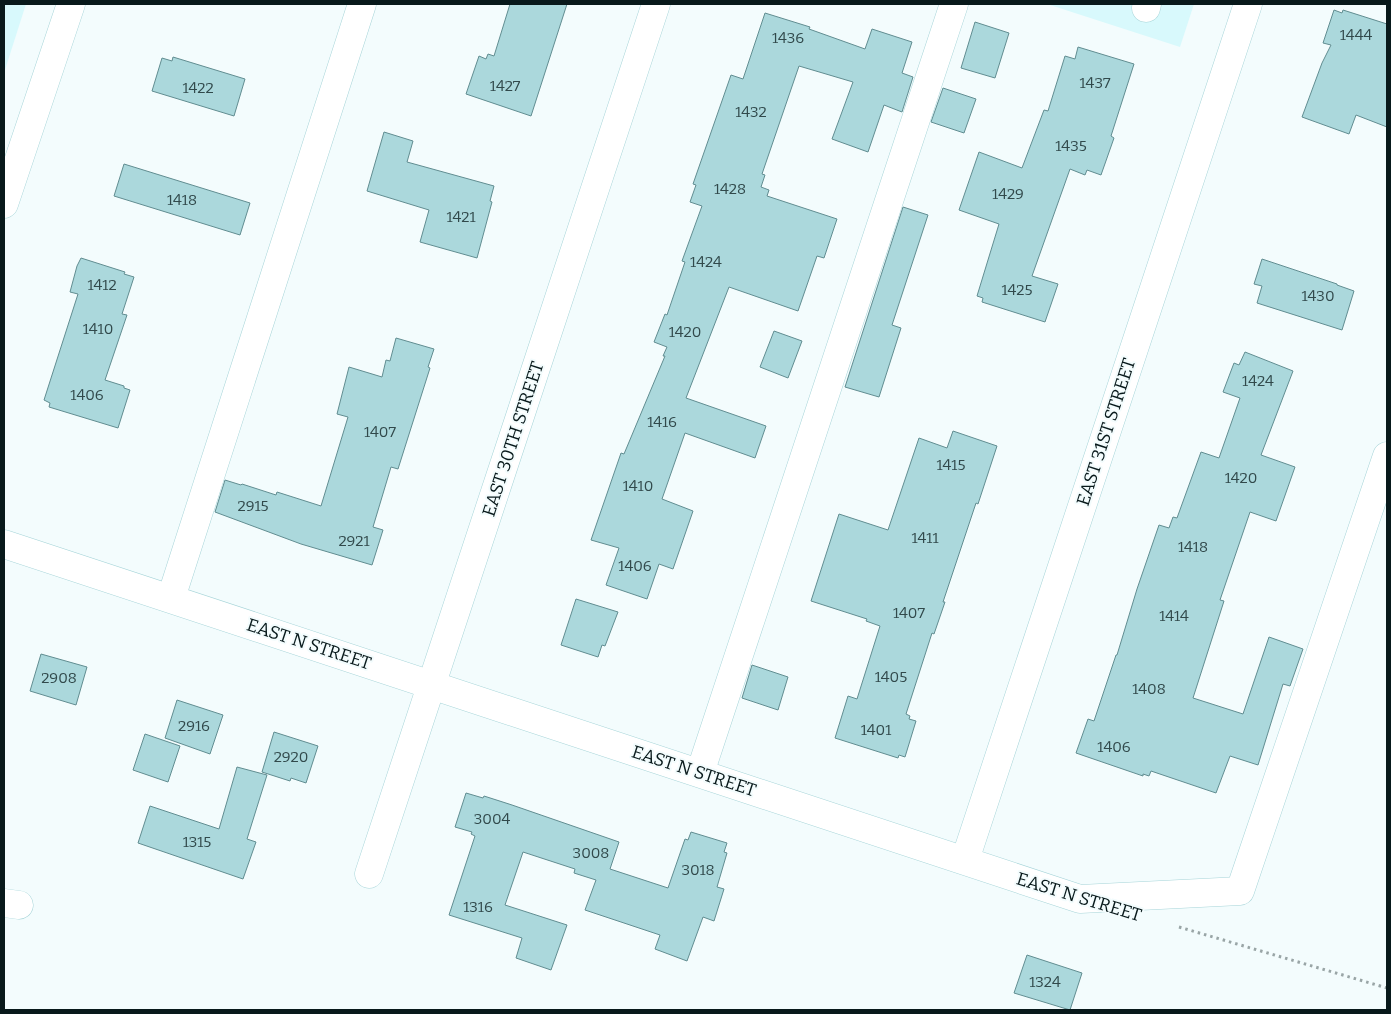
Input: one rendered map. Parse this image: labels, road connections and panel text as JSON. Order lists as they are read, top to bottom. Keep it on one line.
{"streets":{"street":["EAST 31ST STREET","EAST 30TH STREET","EAST N STREET"]},"crossings":[["EAST 31ST STREET","EAST N STREET"],["EAST 30TH STREET","EAST N STREET"]],"house_numbers":["1444","1436","1437","1427","1422","1432","1435","1428","1429","1418","1421","1424","1412","1425","1430","1410","1420","1424","1406","1416","1407","1415","1420","1410","2915","1411","2921","1418","1406","1407","1414","1405","2908","1408","2916","1401","1406","2920","3004","1315","3008","3018","1316","1324"]}
